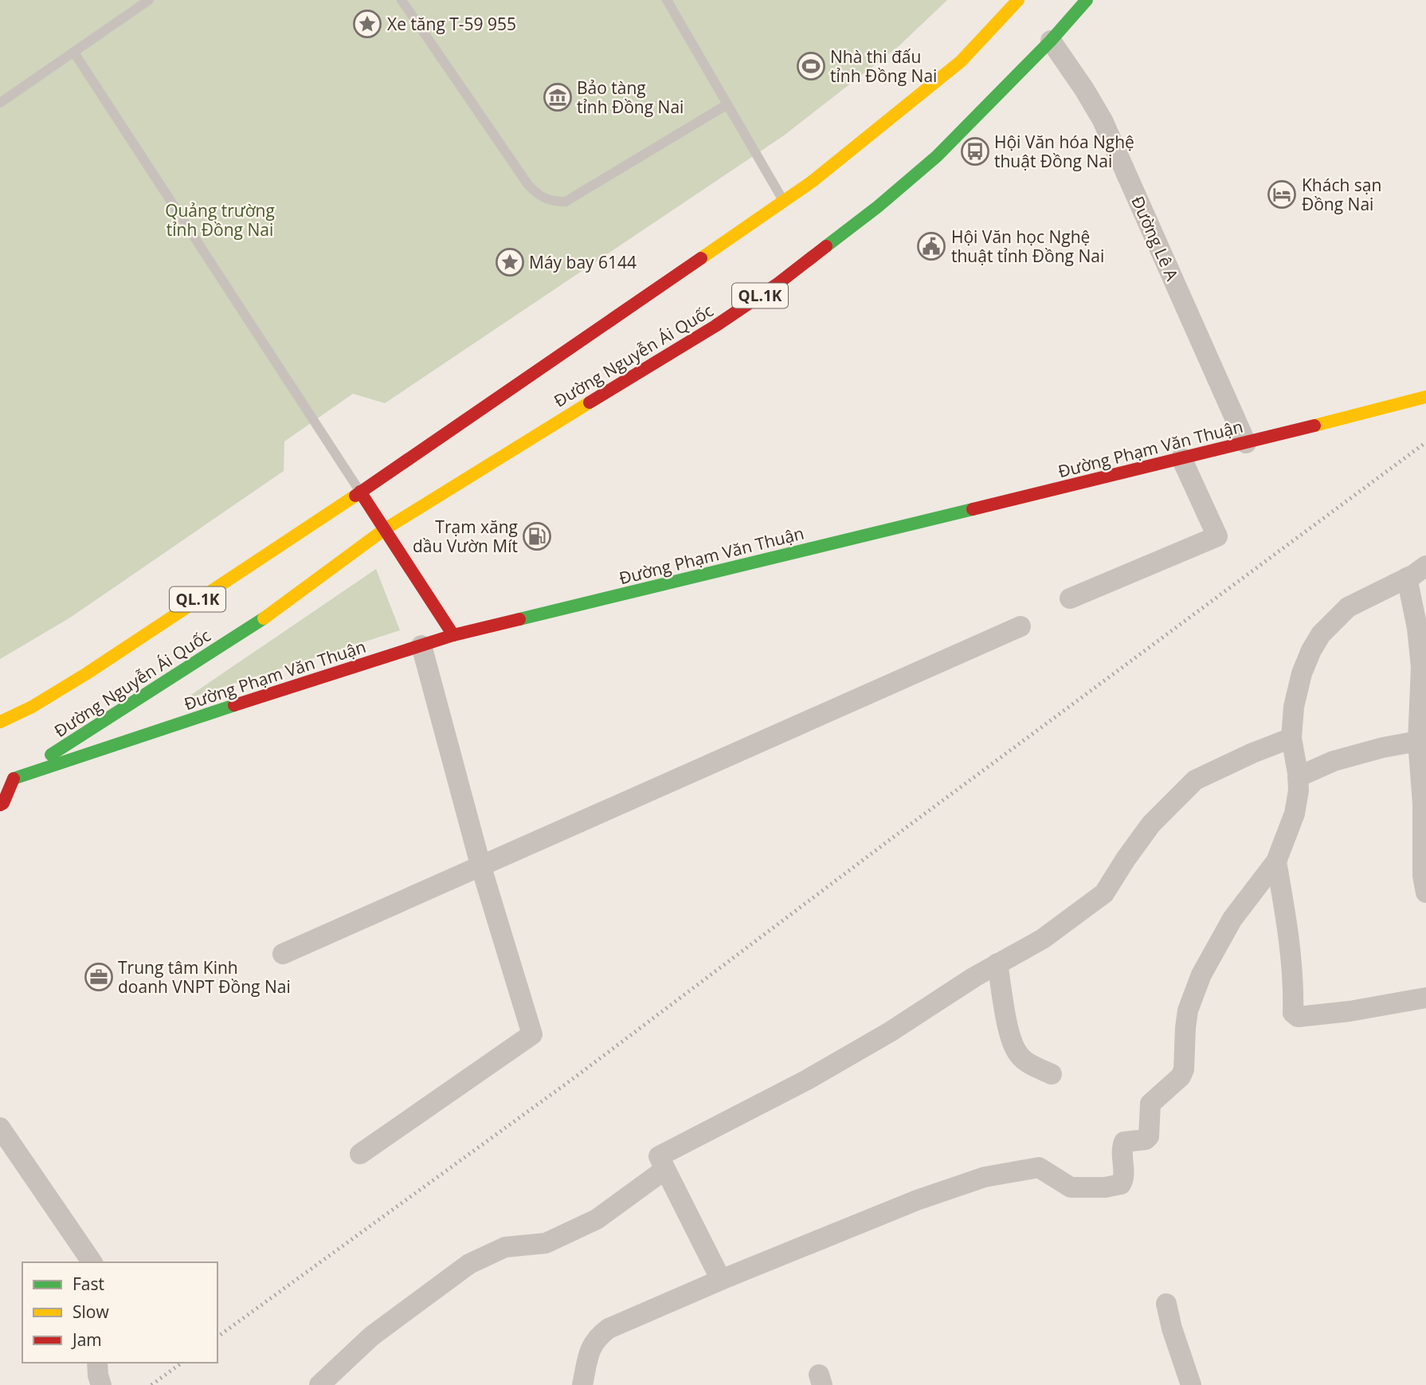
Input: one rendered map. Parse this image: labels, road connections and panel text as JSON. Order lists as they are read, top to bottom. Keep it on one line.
{"streets":{"main road":["QL.1K","Đường Nguyễn Ái Quốc","Đường Phạm Văn Thuận"],"street":["Đường Lê A"]},"crossings":[["Đường Lê A","Đường Nguyễn Ái Quốc"],["Đường Lê A","Đường Phạm Văn Thuận"],["Đường Nguyễn Ái Quốc","Đường Phạm Văn Thuận"]],"parks":["Quảng trường tỉnh Đồng Nai"],"places":{"place":["Xe tăng T-59 955","Máy bay 6144"],"sports":["Nhà thi đấu tỉnh Đồng Nai"],"museum":["Bảo tàng tỉnh Đồng Nai"],"bus stop":["Hội Văn hóa Nghệ thuật Đồng Nai"],"hotel":["Khách sạn Đồng Nai"],"public building":["Hội Văn học Nghệ thuật tỉnh Đồng Nai"],"fuel station":["Trạm xăng dầu Vườn Mít"],"office":["Trung tâm Kinh doanh VNPT Đồng Nai"]},"legend":["Fast","Slow","Jam"]}
